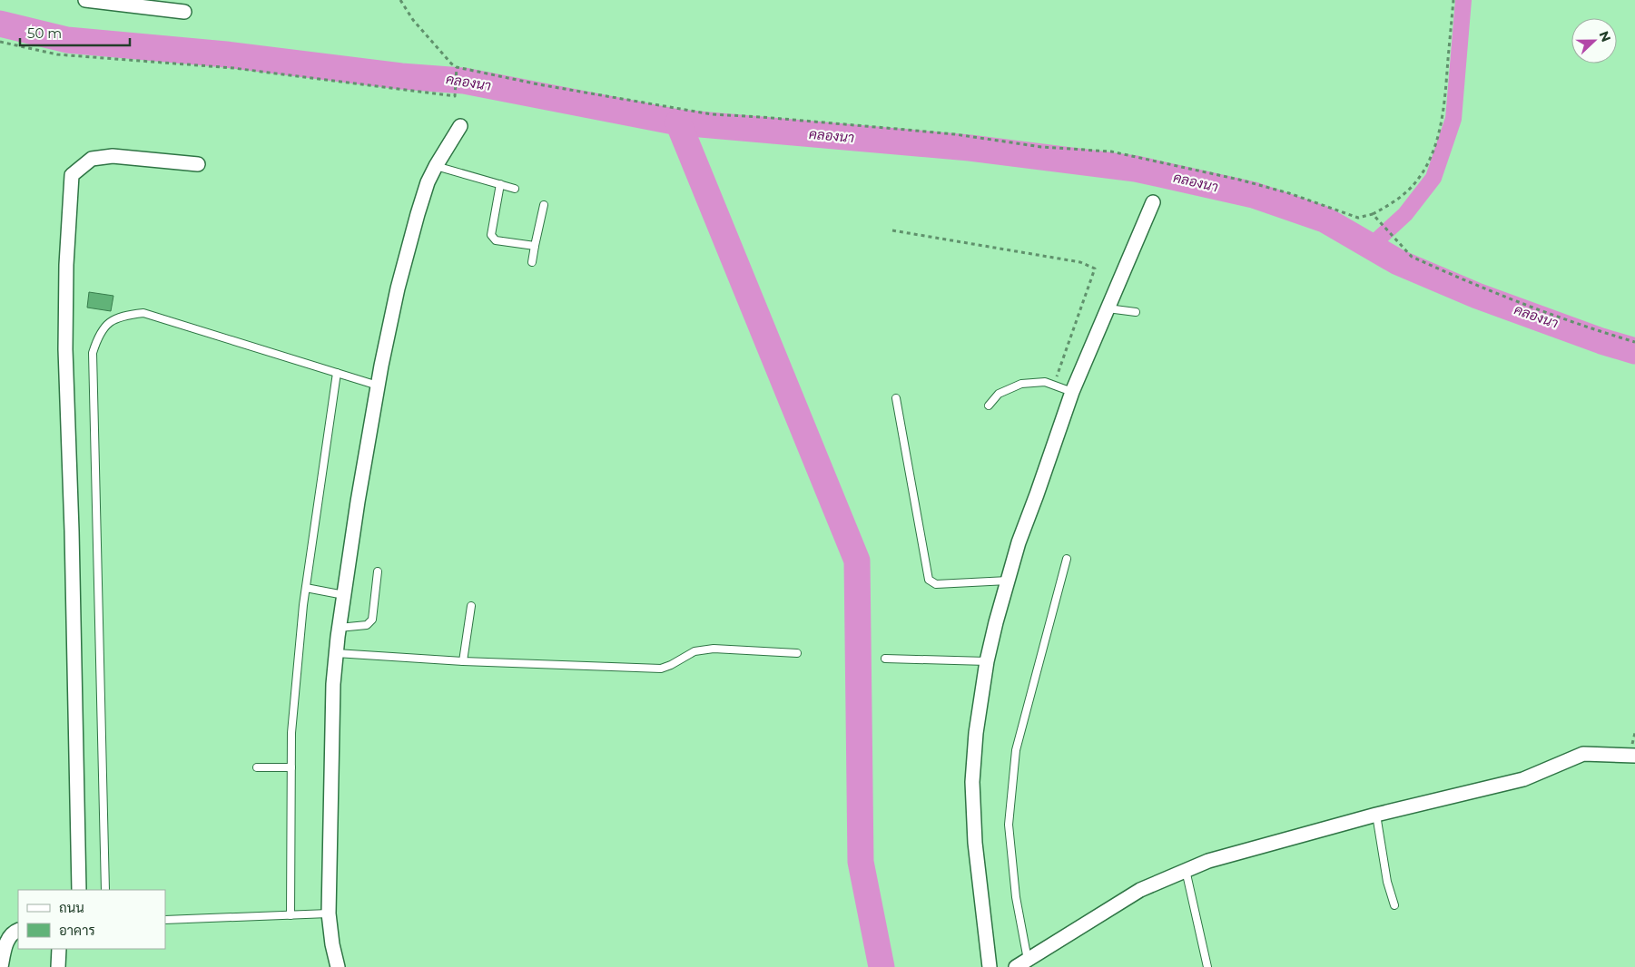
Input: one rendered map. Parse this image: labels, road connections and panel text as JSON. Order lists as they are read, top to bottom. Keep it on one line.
{"water":["คลองนา"],"legend":["ถนน","อาคาร"],"scale_bar":"50 m","north":"right"}
